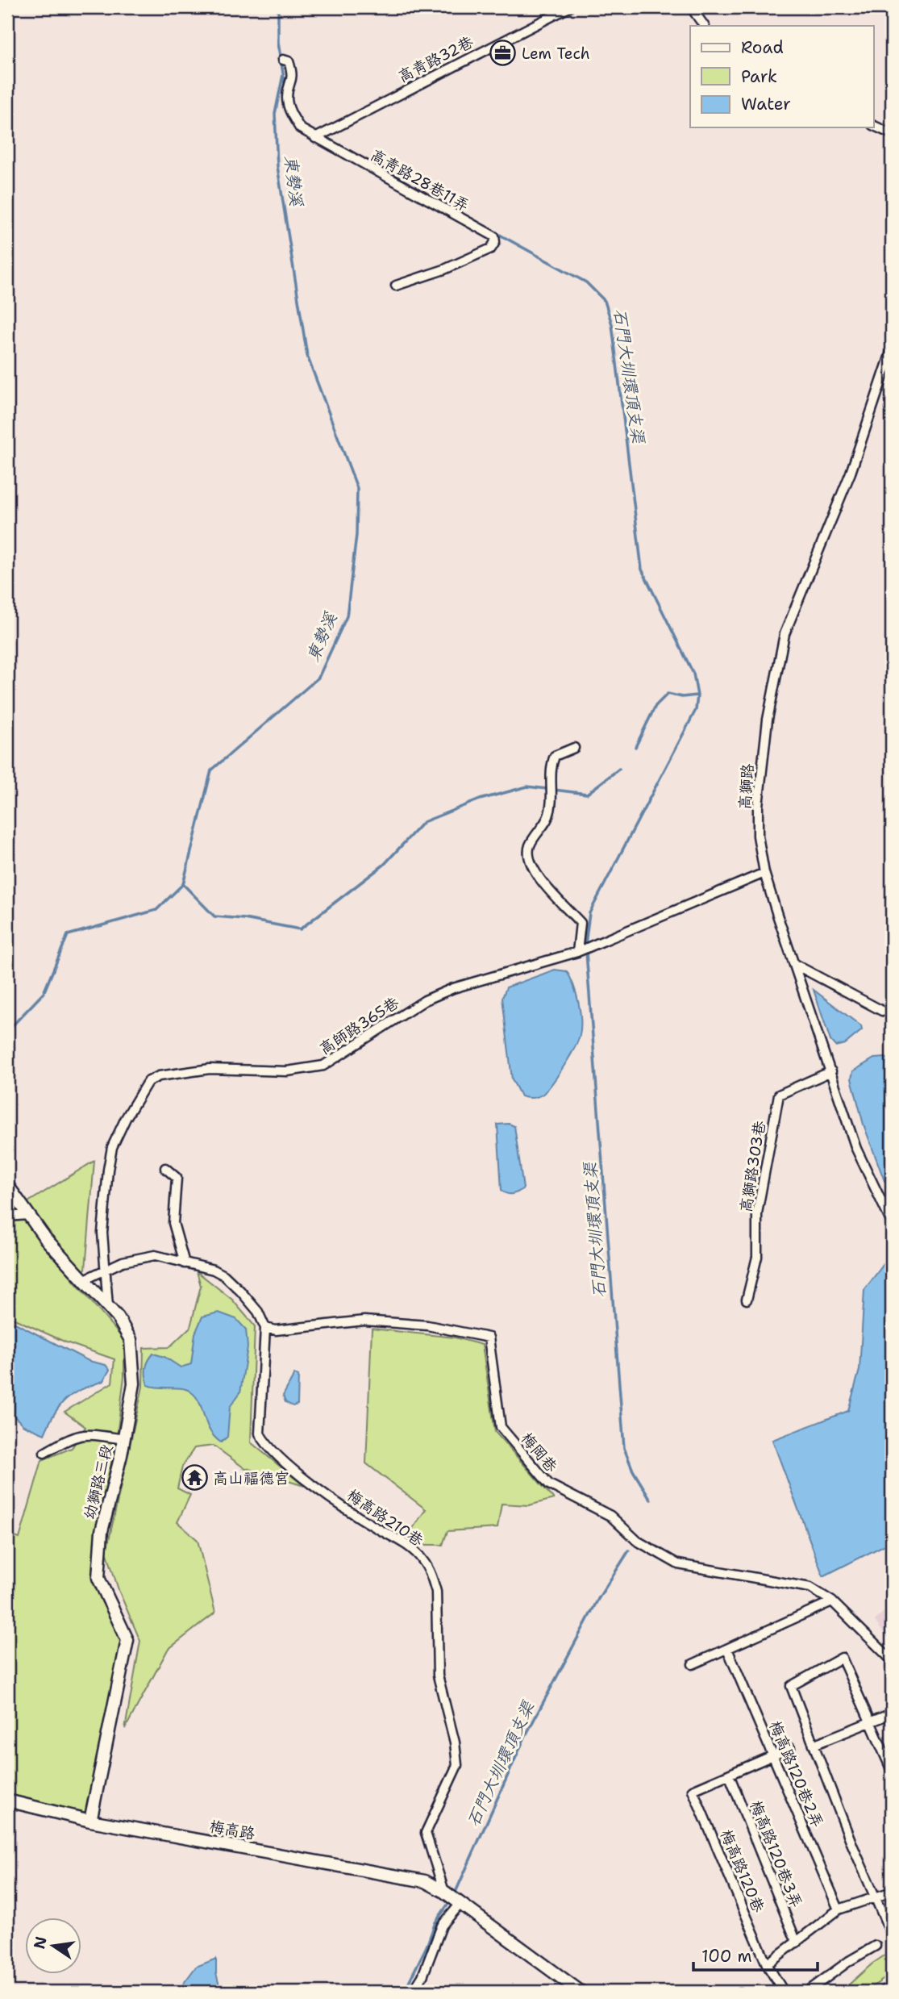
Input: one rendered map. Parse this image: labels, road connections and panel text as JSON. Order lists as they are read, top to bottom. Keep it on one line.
{"streets":{"street":["高青路32巷","高青路28巷11弄","高獅路","高師路365巷","高獅路303巷","梅岡巷","幼獅路三段","梅高路210巷","梅高路120巷2弄","梅高路","梅高路120巷3弄","梅高路120巷"]},"crossings":[["高青路32巷","高青路28巷11弄"],["高獅路","高師路365巷"],["高獅路","高獅路303巷"],["高師路365巷","幼獅路三段"],["梅岡巷","梅高路210巷"],["幼獅路三段","梅高路"],["梅高路210巷","梅高路"],["梅高路120巷3弄","梅高路120巷"]],"water":["東勢溪","石門大圳環頂支渠"],"places":{"office":["Lem Tech"],"temple":["高山福德宮"]},"legend":["Road","Park","Water"],"scale_bar":"100 m","north":"left"}
